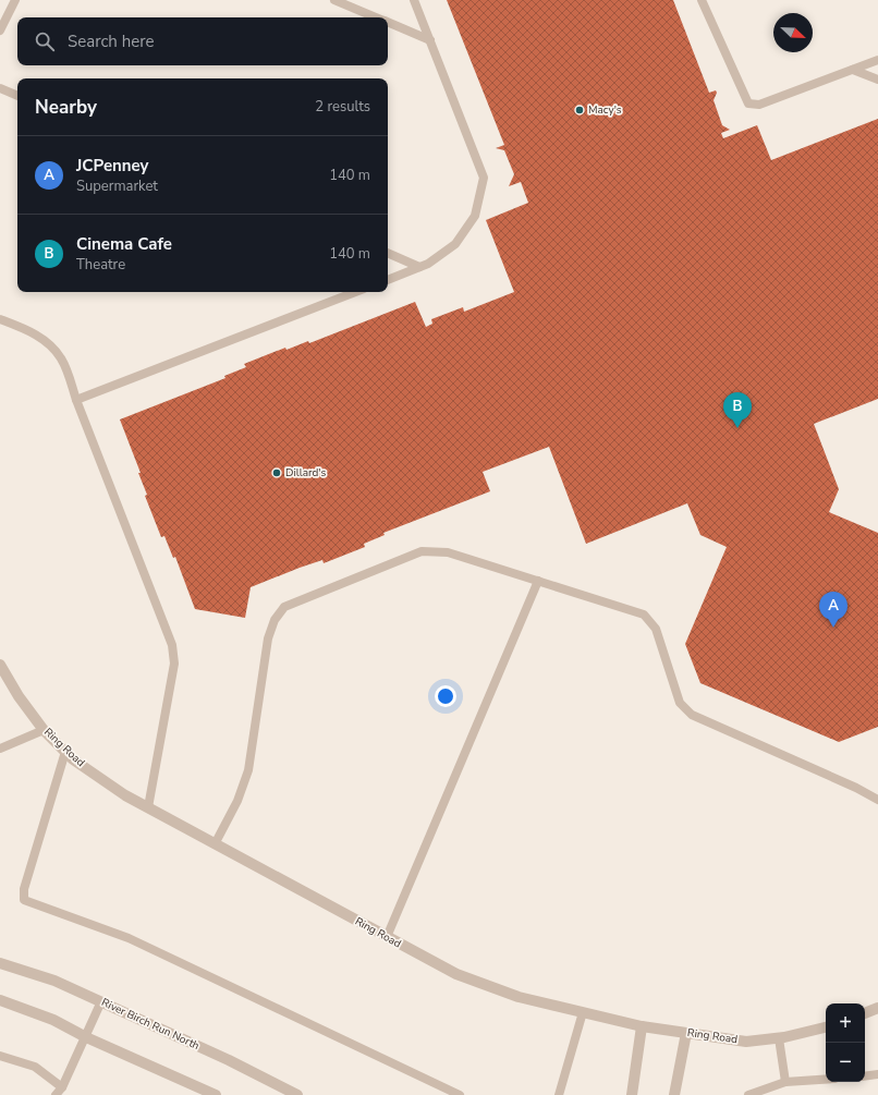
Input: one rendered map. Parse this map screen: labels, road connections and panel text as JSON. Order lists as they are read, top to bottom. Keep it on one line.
{"streets":{"street":["Ring Road","River Birch Run North"]},"places":["Macy's","Dillard's"],"north":"bottom right","page":{"search":"Search here","heading":["Nearby","2 results"],"list":[{"mark":"A","name":"JCPenney","note":"Supermarket","value":"140 m"},{"mark":"B","name":"Cinema Cafe","note":"Theatre","value":"140 m"}],"pins":["B","A"],"map_buttons":["+","−"]}}
